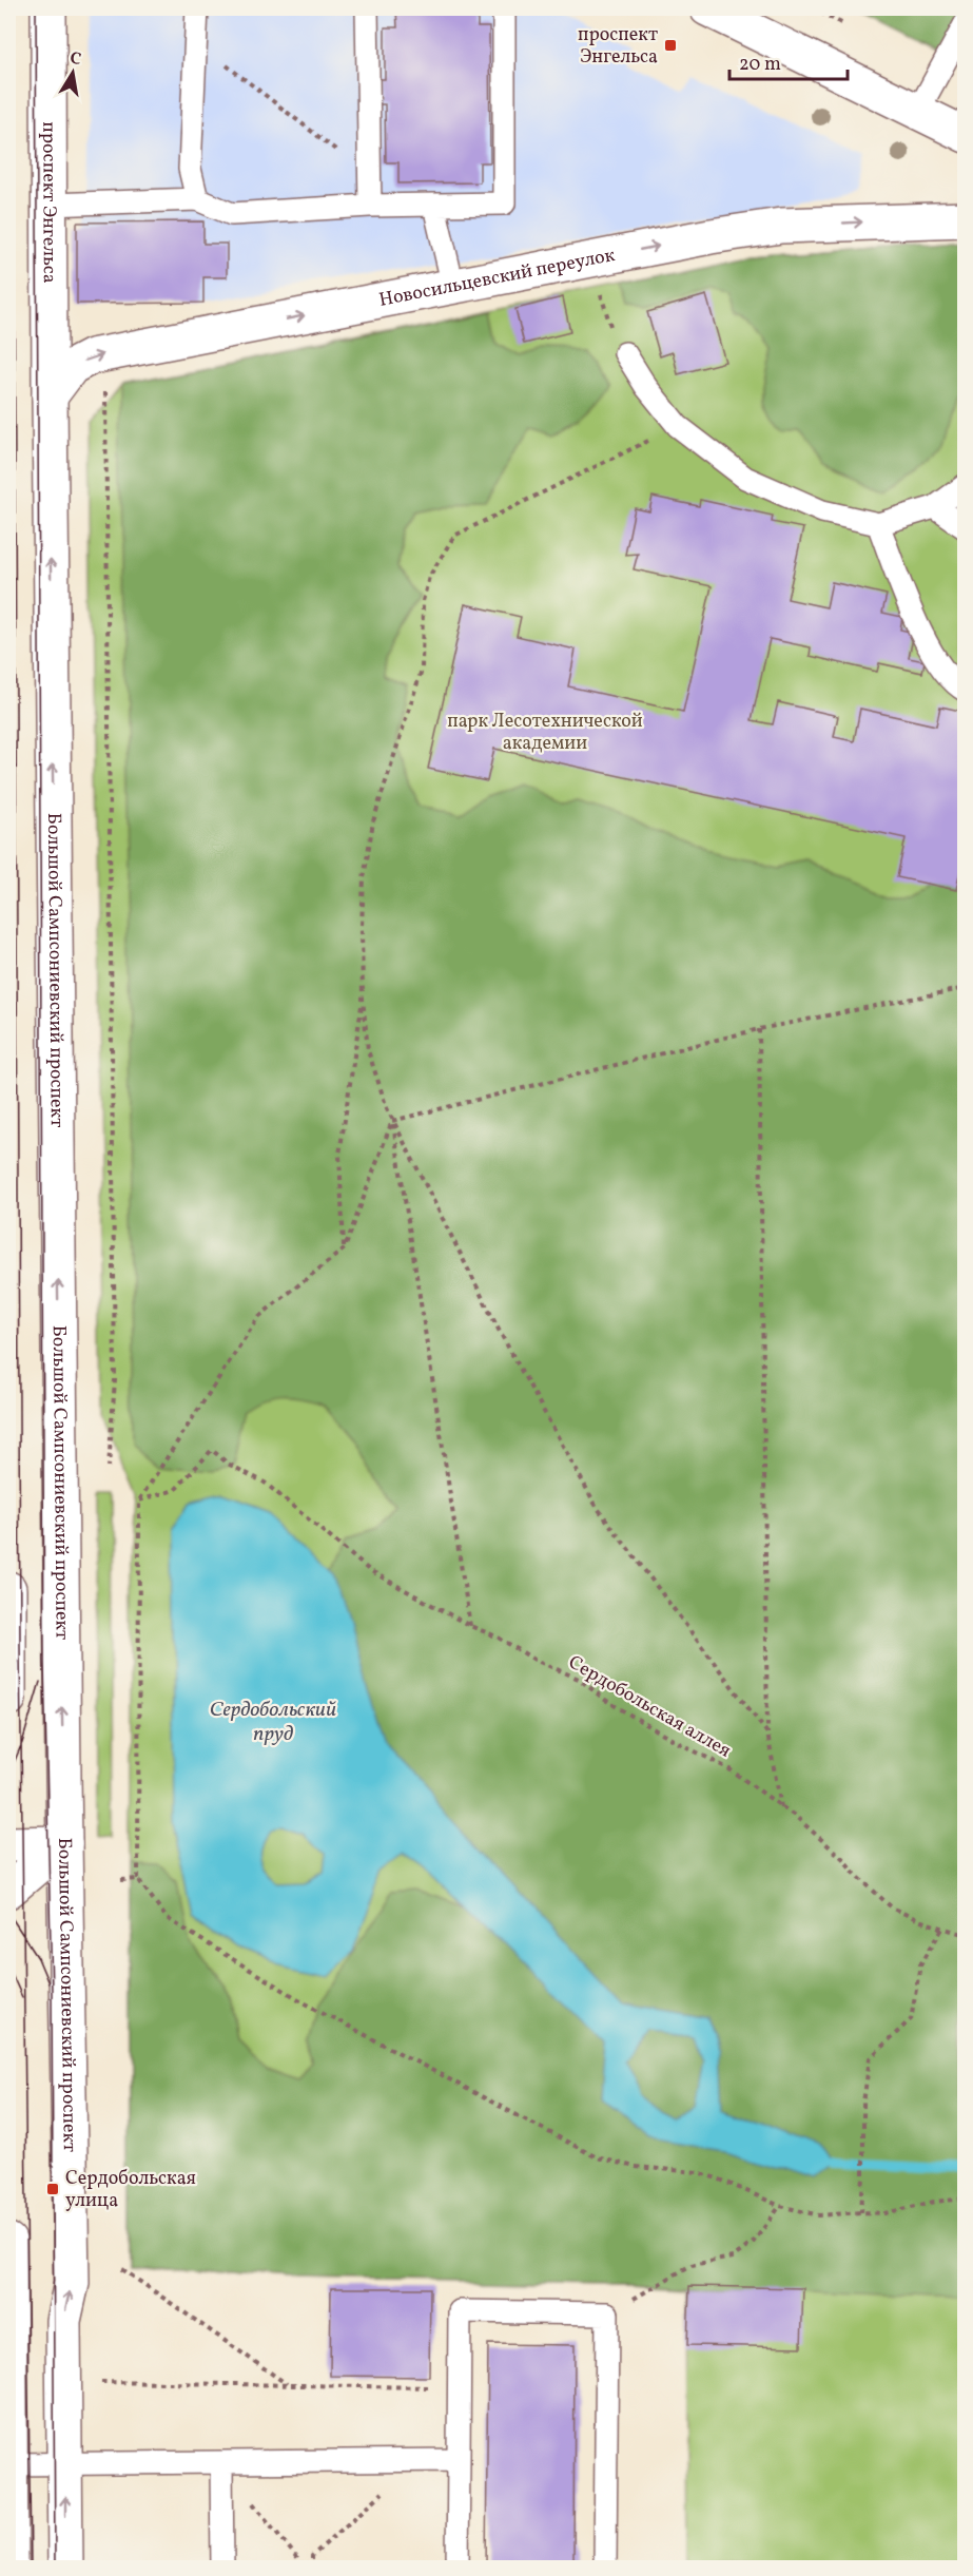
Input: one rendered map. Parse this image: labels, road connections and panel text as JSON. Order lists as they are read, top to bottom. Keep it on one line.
{"streets":{"main road":["проспект Энгельса","Новосильцевский переулок","Большой Сампсониевский проспект"],"path":["Сердобольская аллея"]},"crossings":[["проспект Энгельса","Новосильцевский переулок"],["проспект Энгельса","Большой Сампсониевский проспект"],["Новосильцевский переулок","Большой Сампсониевский проспект"]],"one_way":["Новосильцевский переулок","Большой Сампсониевский проспект"],"water":["Сердобольский пруд"],"parks":["парк Лесотехнической академии"],"places":{"transit":["проспект Энгельса","Сердобольская улица"]},"scale_bar":"20 m","north":"top"}
